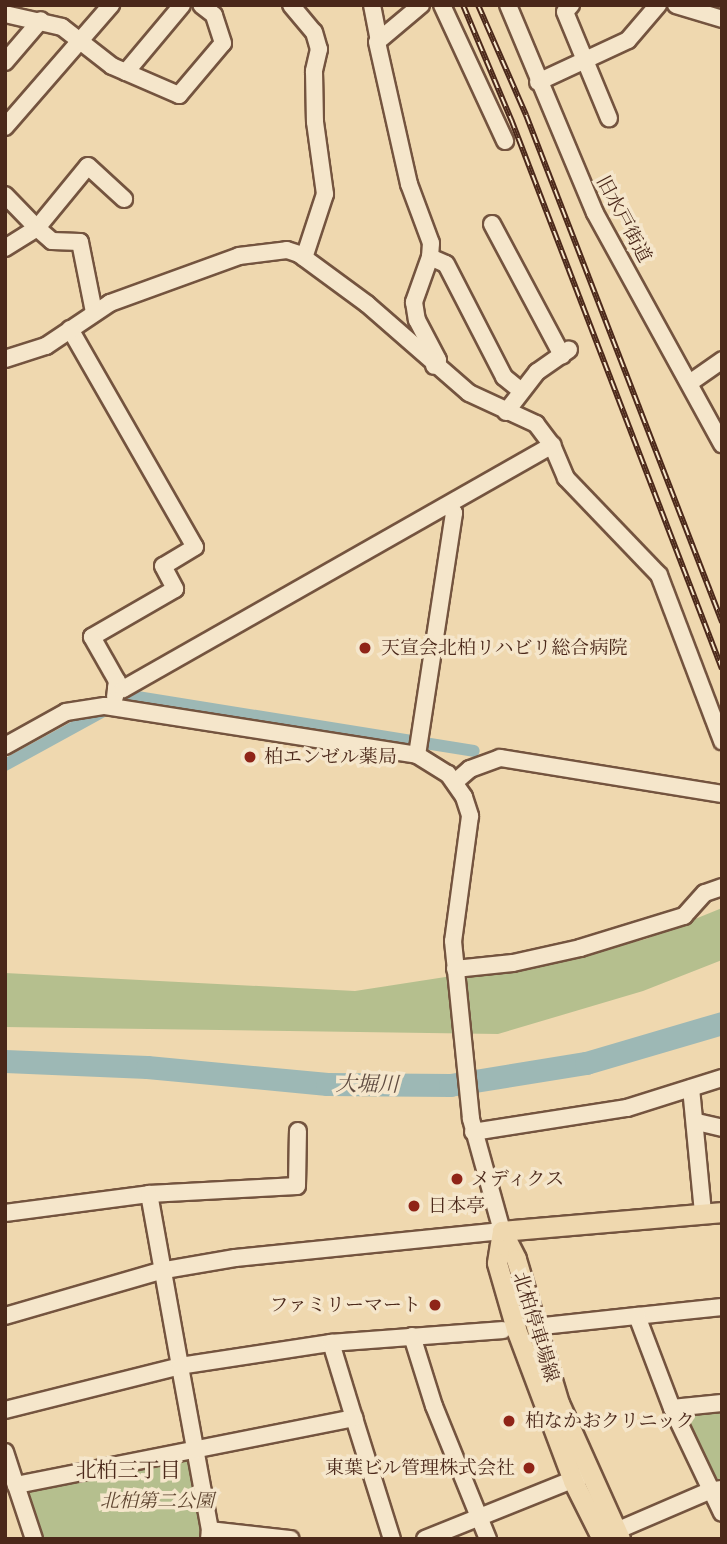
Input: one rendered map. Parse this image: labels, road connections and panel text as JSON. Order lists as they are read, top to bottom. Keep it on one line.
{"streets":{"main road":["北柏停車場線"],"street":["旧水戸街道"]},"districts":["北柏三丁目"],"water":["大堀川"],"parks":["北柏第二公園"],"places":["天宣会北柏リハビリ総合病院","柏エンゼル薬局","メディクス","日本亭","ファミリーマート","柏なかおクリニック","東葉ビル管理株式会社"]}
